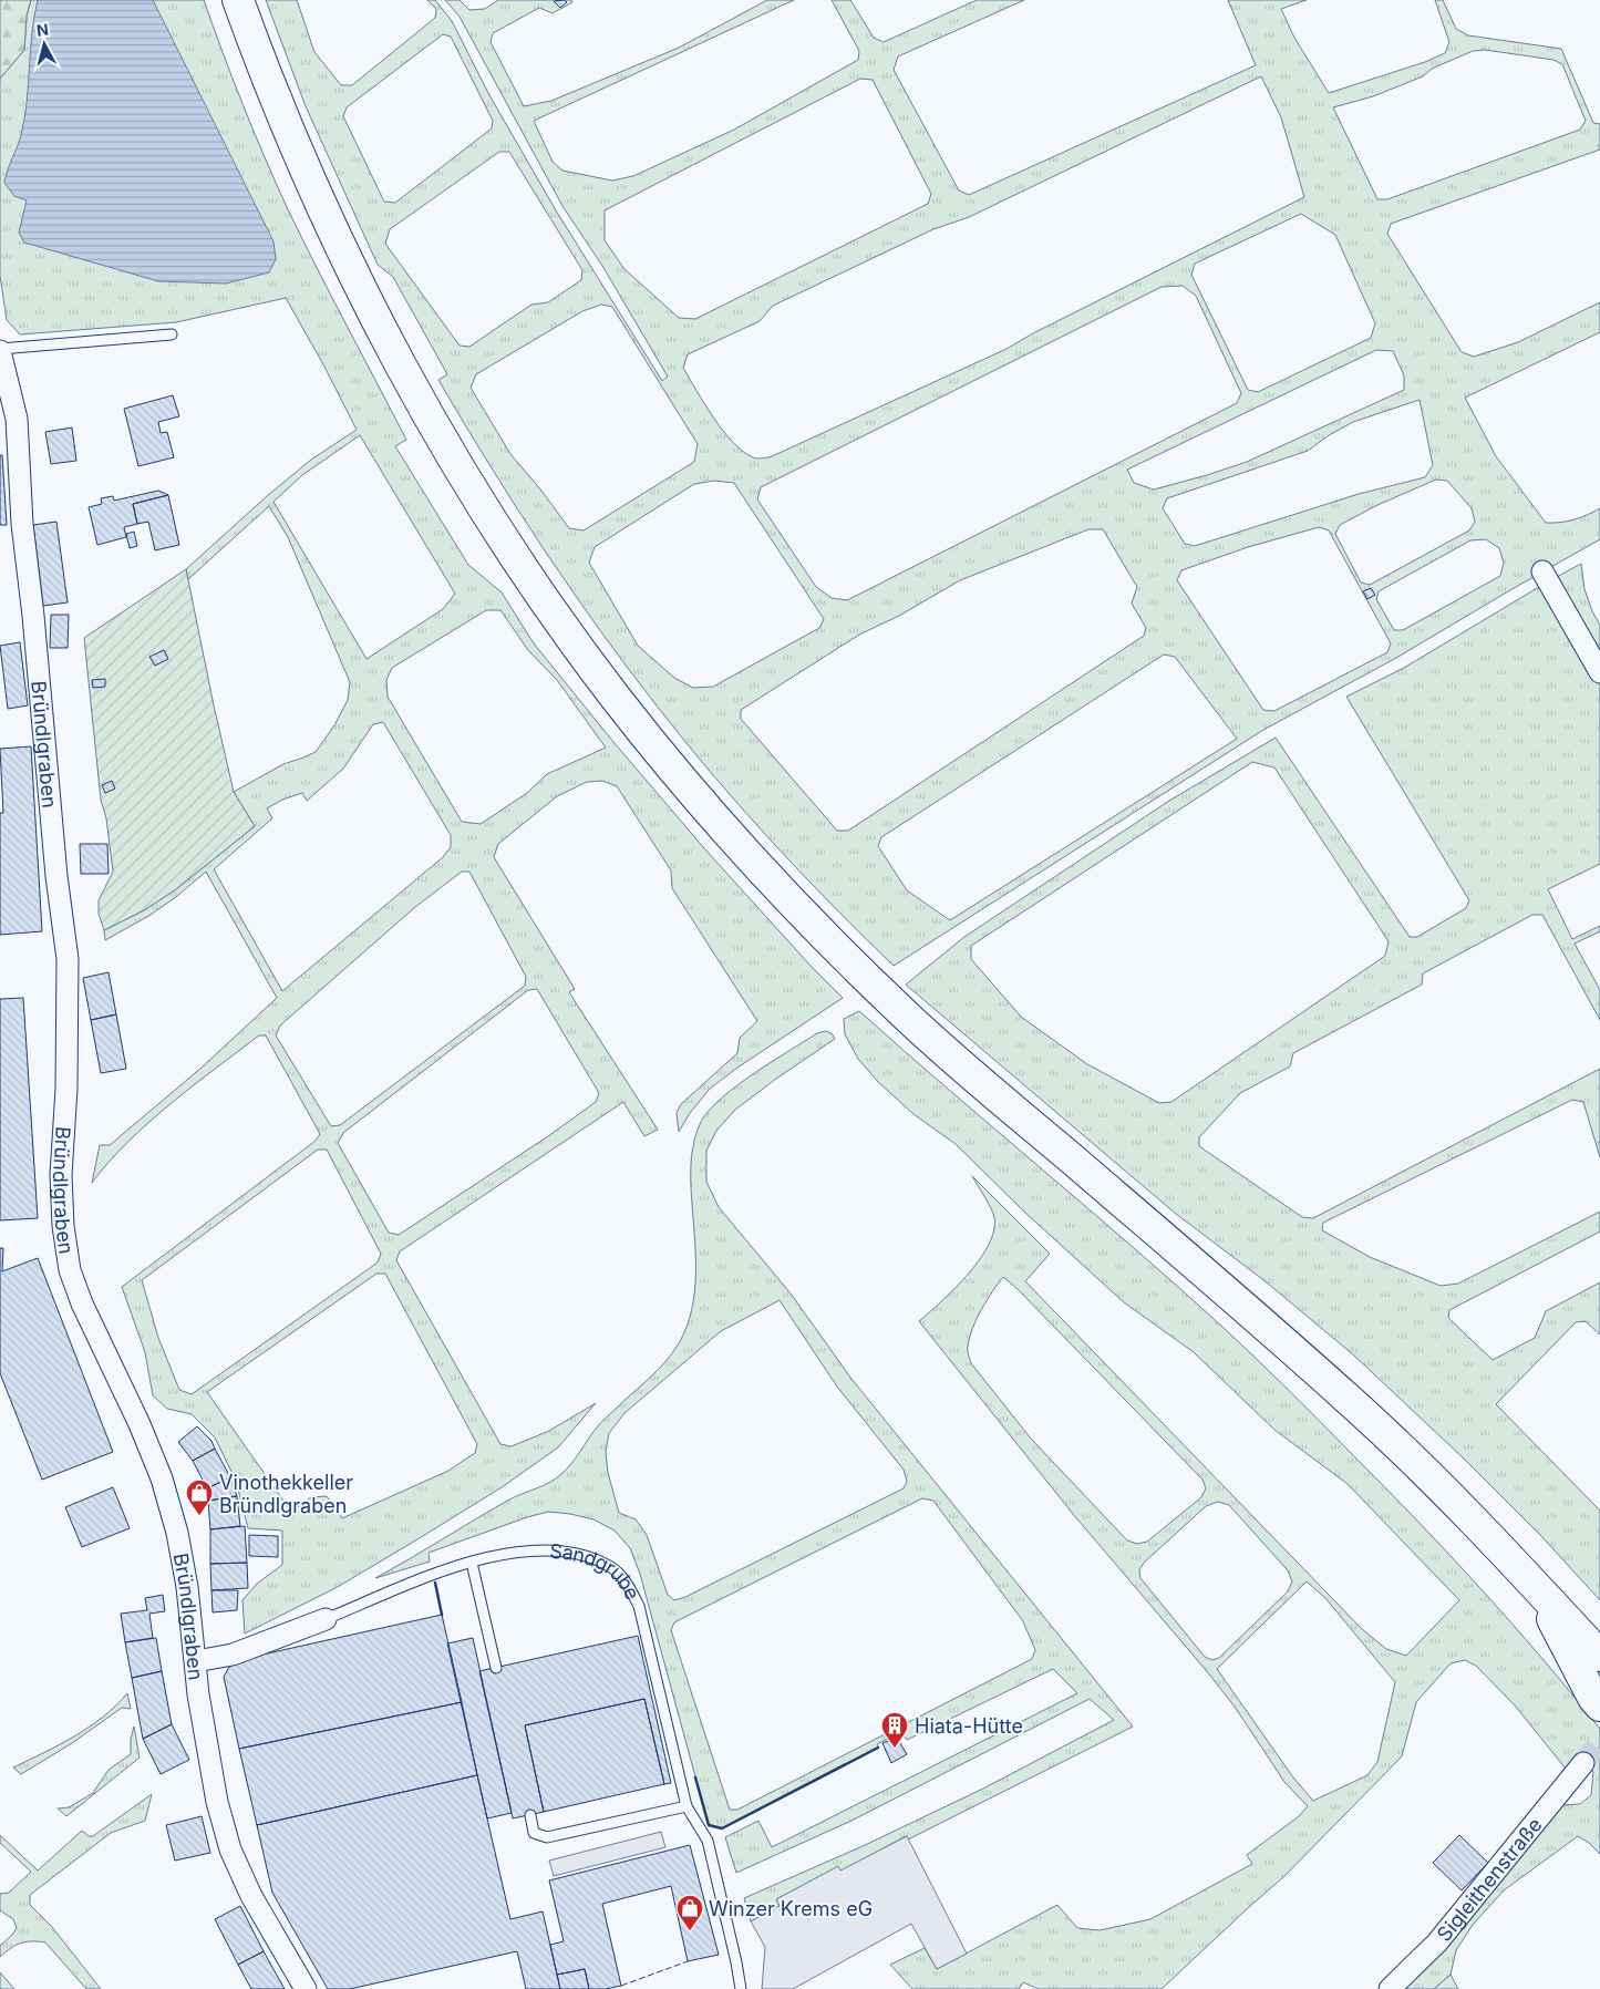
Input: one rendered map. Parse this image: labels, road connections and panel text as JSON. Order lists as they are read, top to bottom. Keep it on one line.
{"streets":{"street":["Bründlgraben","Sandgrube","Sigleithenstraße"]},"crossings":[["Bründlgraben","Sandgrube"]],"places":{"shop":["Vinothekkeller Bründlgraben","Winzer Krems eG"],"building":["Hiata-Hütte"]},"north":"top"}
